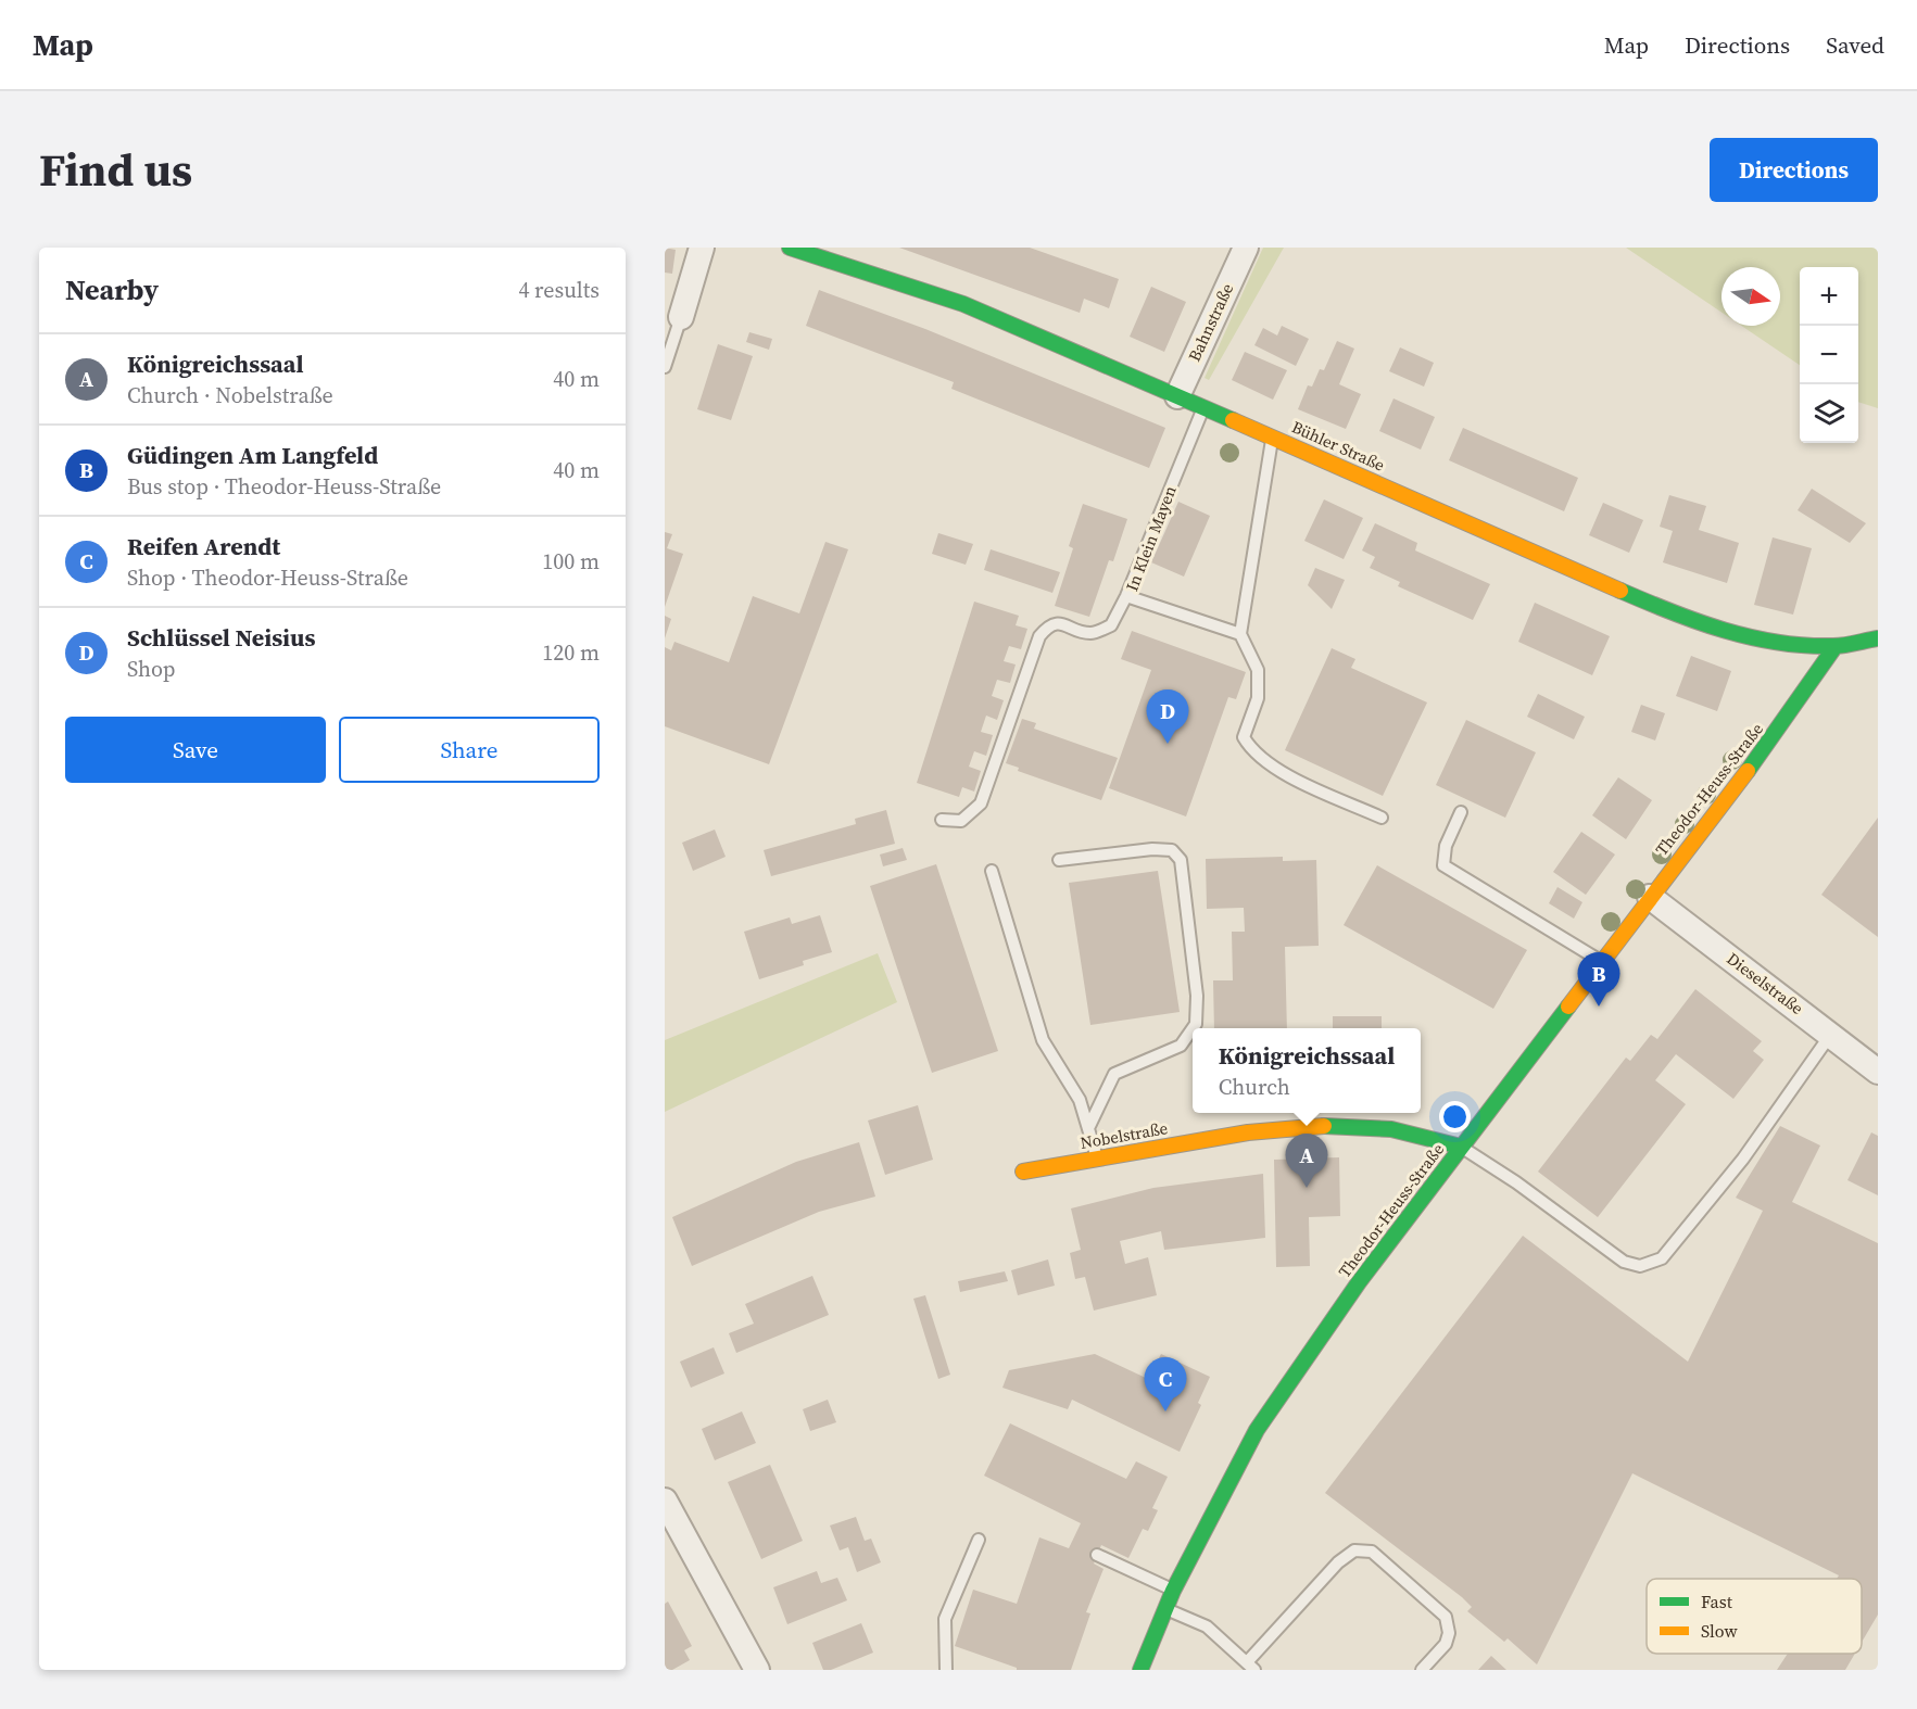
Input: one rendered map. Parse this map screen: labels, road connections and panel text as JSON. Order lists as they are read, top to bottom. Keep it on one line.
{"streets":{"street":["Bahnstraße","Bühler Straße","Theodor-Heuss-Straße","Dieselstraße","Nobelstraße"],"lane":["In Klein Mayen"]},"crossings":[["Bahnstraße","Bühler Straße"],["Bühler Straße","In Klein Mayen"],["Bühler Straße","Theodor-Heuss-Straße"],["Theodor-Heuss-Straße","Dieselstraße"],["Theodor-Heuss-Straße","Nobelstraße"]],"legend":["Fast","Slow"],"north":"right","page":{"header":"Map","nav":["Map","Directions","Saved"],"title":"Find us","buttons":["Directions",["Save","Share"]],"heading":["Nearby","4 results"],"map_buttons":["+","−"],"list":[{"mark":"A","name":"Königreichssaal","note":"Church · Nobelstraße","value":"40 m"},{"mark":"B","name":"Güdingen Am Langfeld","note":"Bus stop · Theodor-Heuss-Straße","value":"40 m"},{"mark":"C","name":"Reifen Arendt","note":"Shop · Theodor-Heuss-Straße","value":"100 m"},{"mark":"D","name":"Schlüssel Neisius","note":"Shop","value":"120 m"}],"pins":["D","B","A","C"],"popup":["Königreichssaal","Church"]}}
